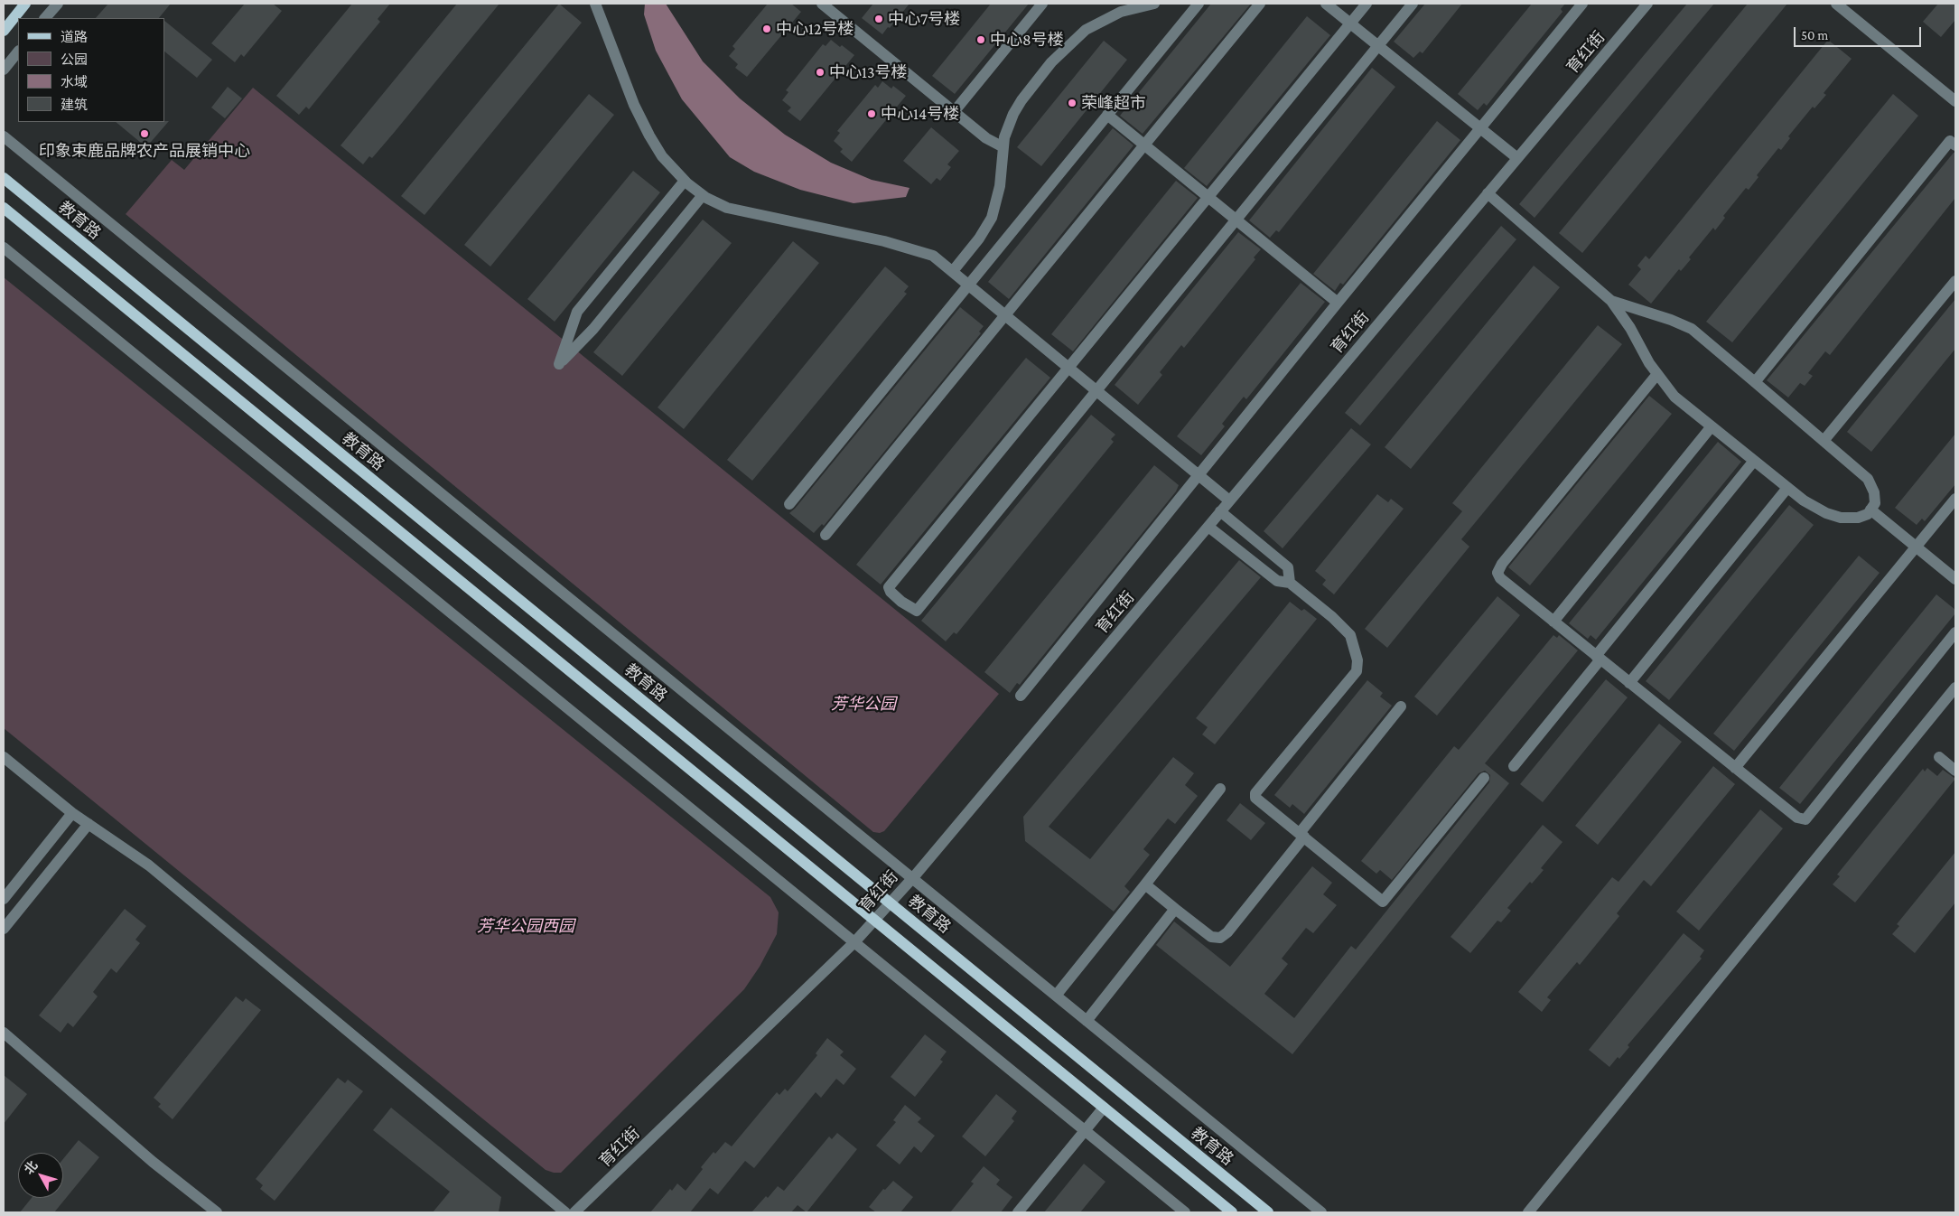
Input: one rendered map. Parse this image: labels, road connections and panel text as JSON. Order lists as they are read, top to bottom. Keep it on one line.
{"streets":{"main road":["教育路"],"street":["育红街"]},"crossings":[["育红街","教育路"]],"parks":["芳华公园","芳华公园西园"],"places":["中心7号楼","中心12号楼","中心8号楼","中心13号楼","荣峰超市","中心14号楼","印象束鹿品牌农产品展销中心"],"legend":["道路","公园","水域","建筑"],"scale_bar":"50 m","north":"top left"}
